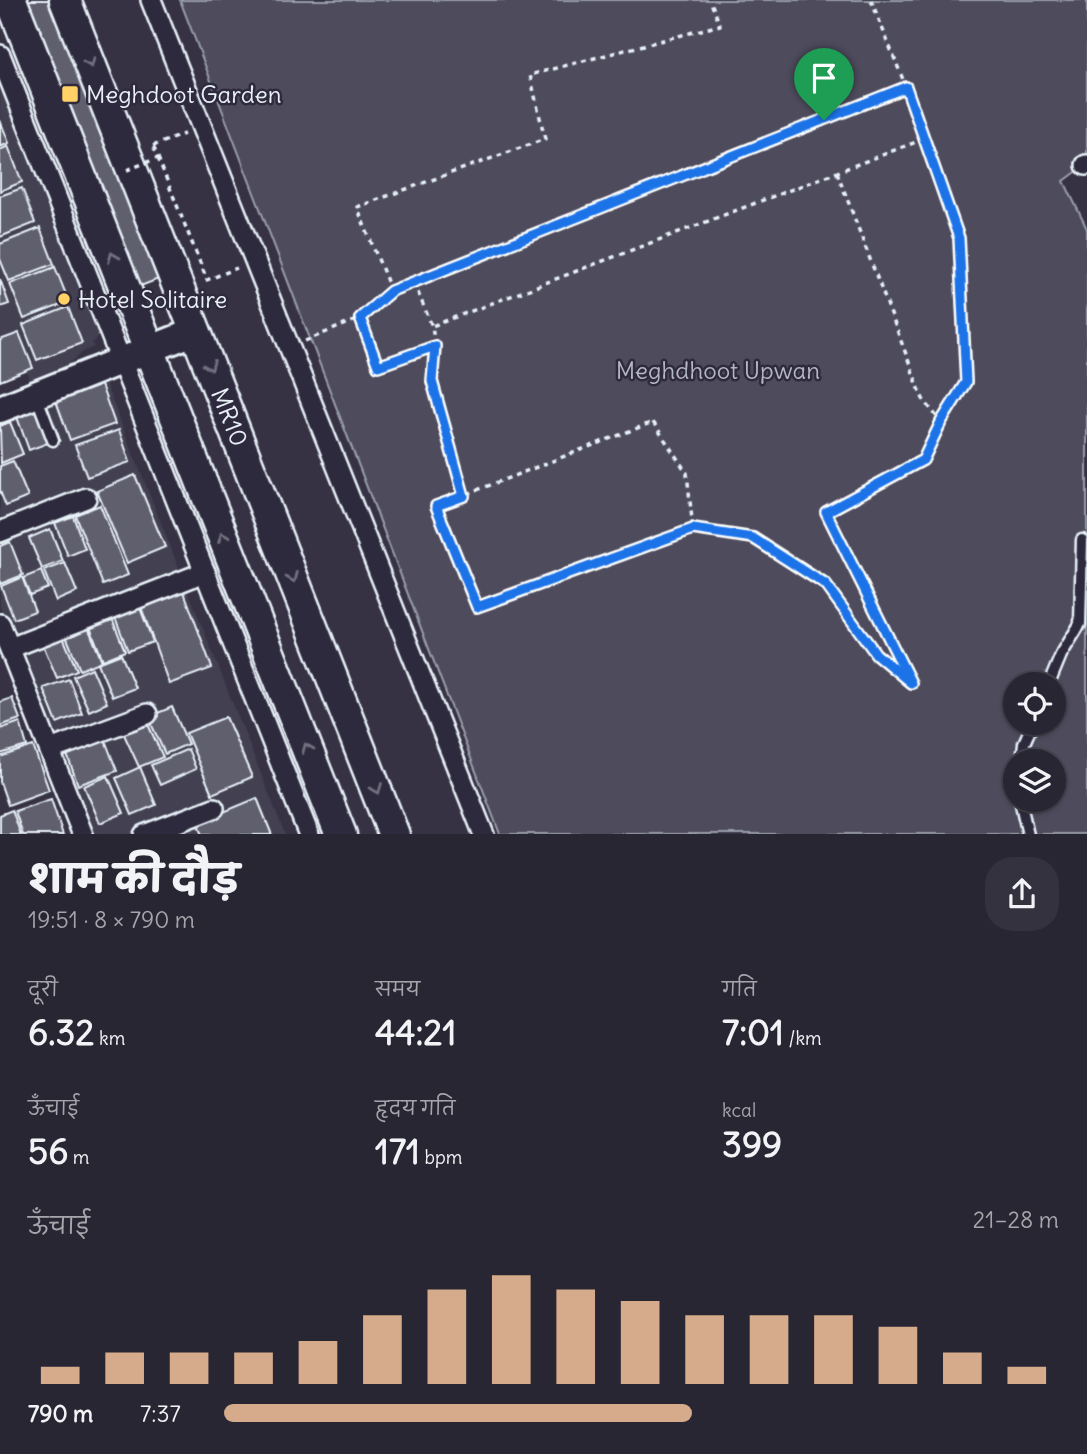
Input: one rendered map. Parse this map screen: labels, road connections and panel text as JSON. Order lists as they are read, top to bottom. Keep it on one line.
{"streets":{"main road":["MR10"]},"parks":["Meghdhoot Upwan"],"places":{"transit":["Meghdoot Garden"],"other":["Hotel Solitaire"]},"page":{"heading":["शाम की दौड़","19:51 · 8 × 790 m"],"stats":[["दूरी","6.32 km"],["समय","44:21"],["गति","7:01 /km"],["ऊँचाई","56 m"],["हृदय गति","171 bpm"],["kcal","399"]],"chart":["ऊँचाई","21–28 m"],"list":[{"name":"790 m","note":"7:37"}]}}
